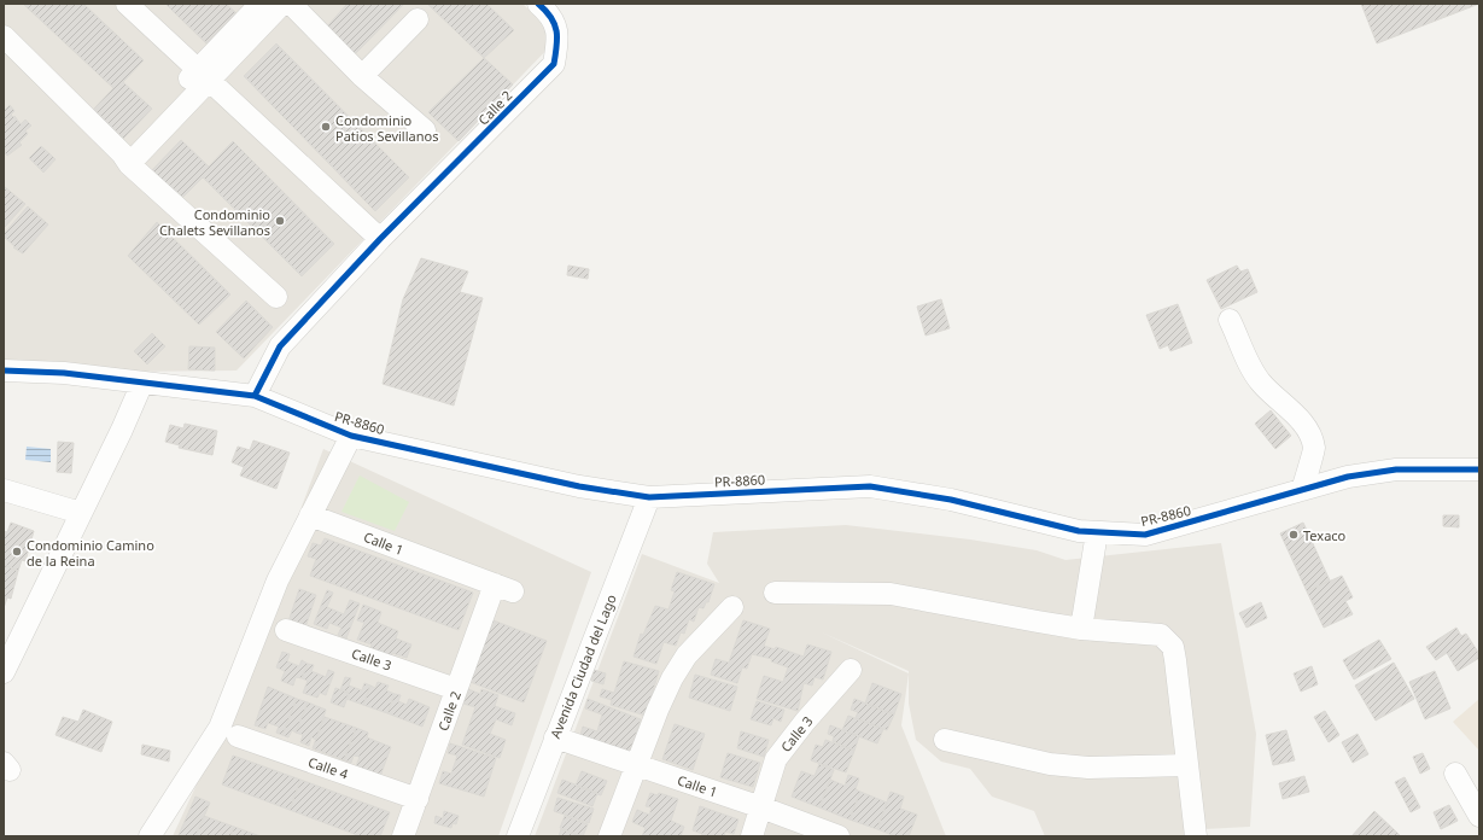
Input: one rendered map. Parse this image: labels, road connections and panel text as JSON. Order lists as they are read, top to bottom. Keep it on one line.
{"streets":{"street":["Calle 2","PR-8860","Calle 1","Calle 3","Avenida Ciudad del Lago","Calle 4"]},"crossings":[["Calle 2","PR-8860"],["Calle 2","Calle 1"],["Calle 2","Calle 3"],["Calle 2","Calle 4"],["PR-8860","Avenida Ciudad del Lago"],["Calle 1","Calle 3"],["Calle 1","Avenida Ciudad del Lago"]],"places":["Condominio Patios Sevillanos","Condominio Chalets Sevillanos","Texaco","Condominio Camino de la Reina"]}
